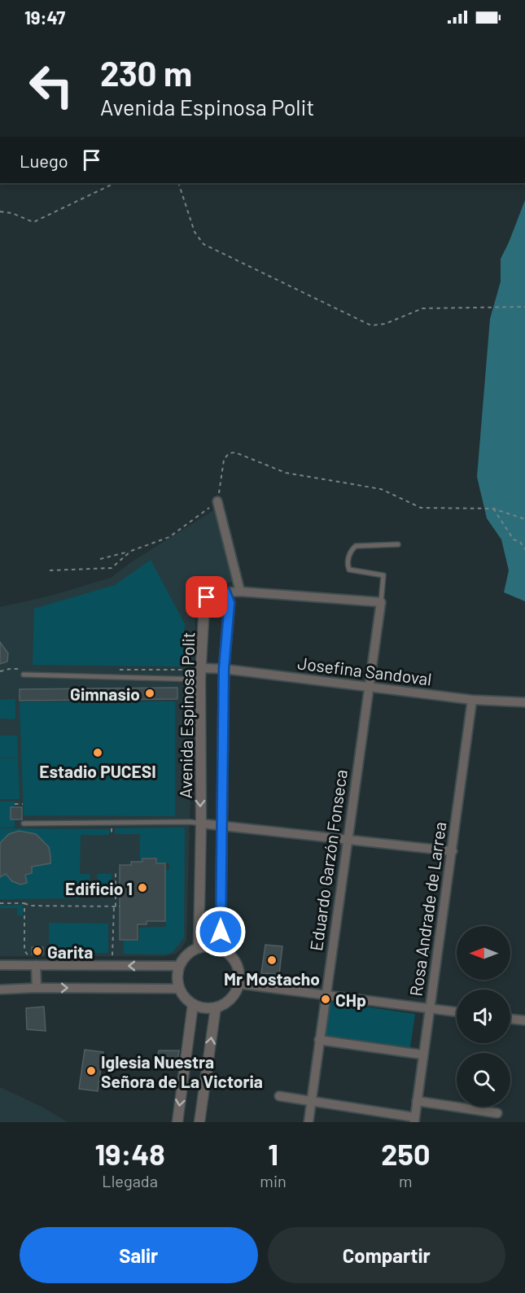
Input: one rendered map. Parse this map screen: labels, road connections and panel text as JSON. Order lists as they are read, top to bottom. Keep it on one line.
{"streets":{"street":["Josefina Sandoval","Avenida Espinosa Polit","Eduardo Garzón Fonseca","Rosa Andrade de Larrea"]},"crossings":[["Josefina Sandoval","Avenida Espinosa Polit"],["Josefina Sandoval","Eduardo Garzón Fonseca"],["Josefina Sandoval","Rosa Andrade de Larrea"]],"places":["Gimnasio","Estadio PUCESI","Edificio 1","Garita","Mr Mostacho","CHp","Iglesia Nuestra Señora de La Victoria"],"north":"left","page":{"status":"19:47","turn":["230 m","Avenida Espinosa Polit"],"then":"Luego","eta":["19:48","Llegada","1","min","250","m"],"buttons":["Salir","Compartir"]}}
